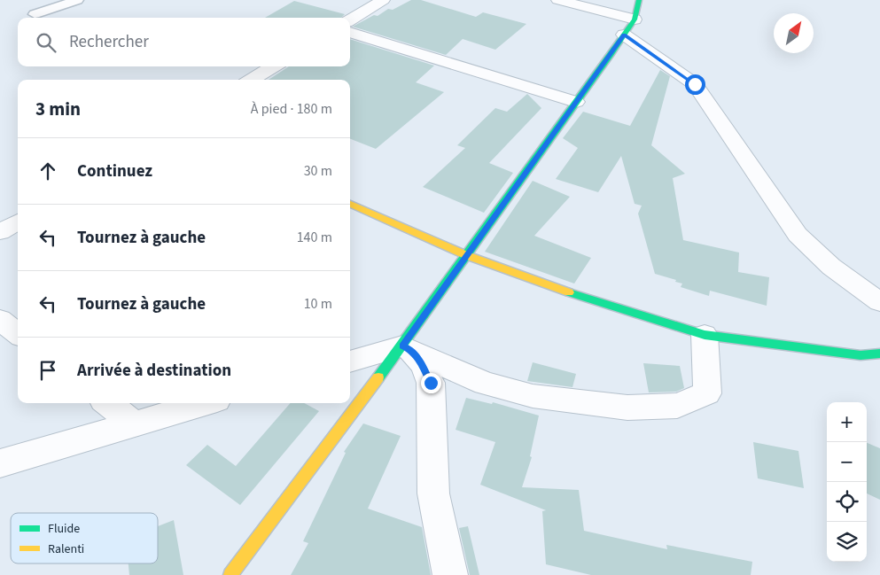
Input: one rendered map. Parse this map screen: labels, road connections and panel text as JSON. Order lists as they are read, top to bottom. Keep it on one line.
{"legend":["Fluide","Ralenti"],"north":"top right","page":{"search":"Rechercher","heading":["3 min","À pied · 180 m"],"list":[["Continuez","30 m"],["Tournez à gauche","140 m"],["Tournez à gauche","10 m"],"Arrivée à destination"],"map_buttons":["+","−"]}}
